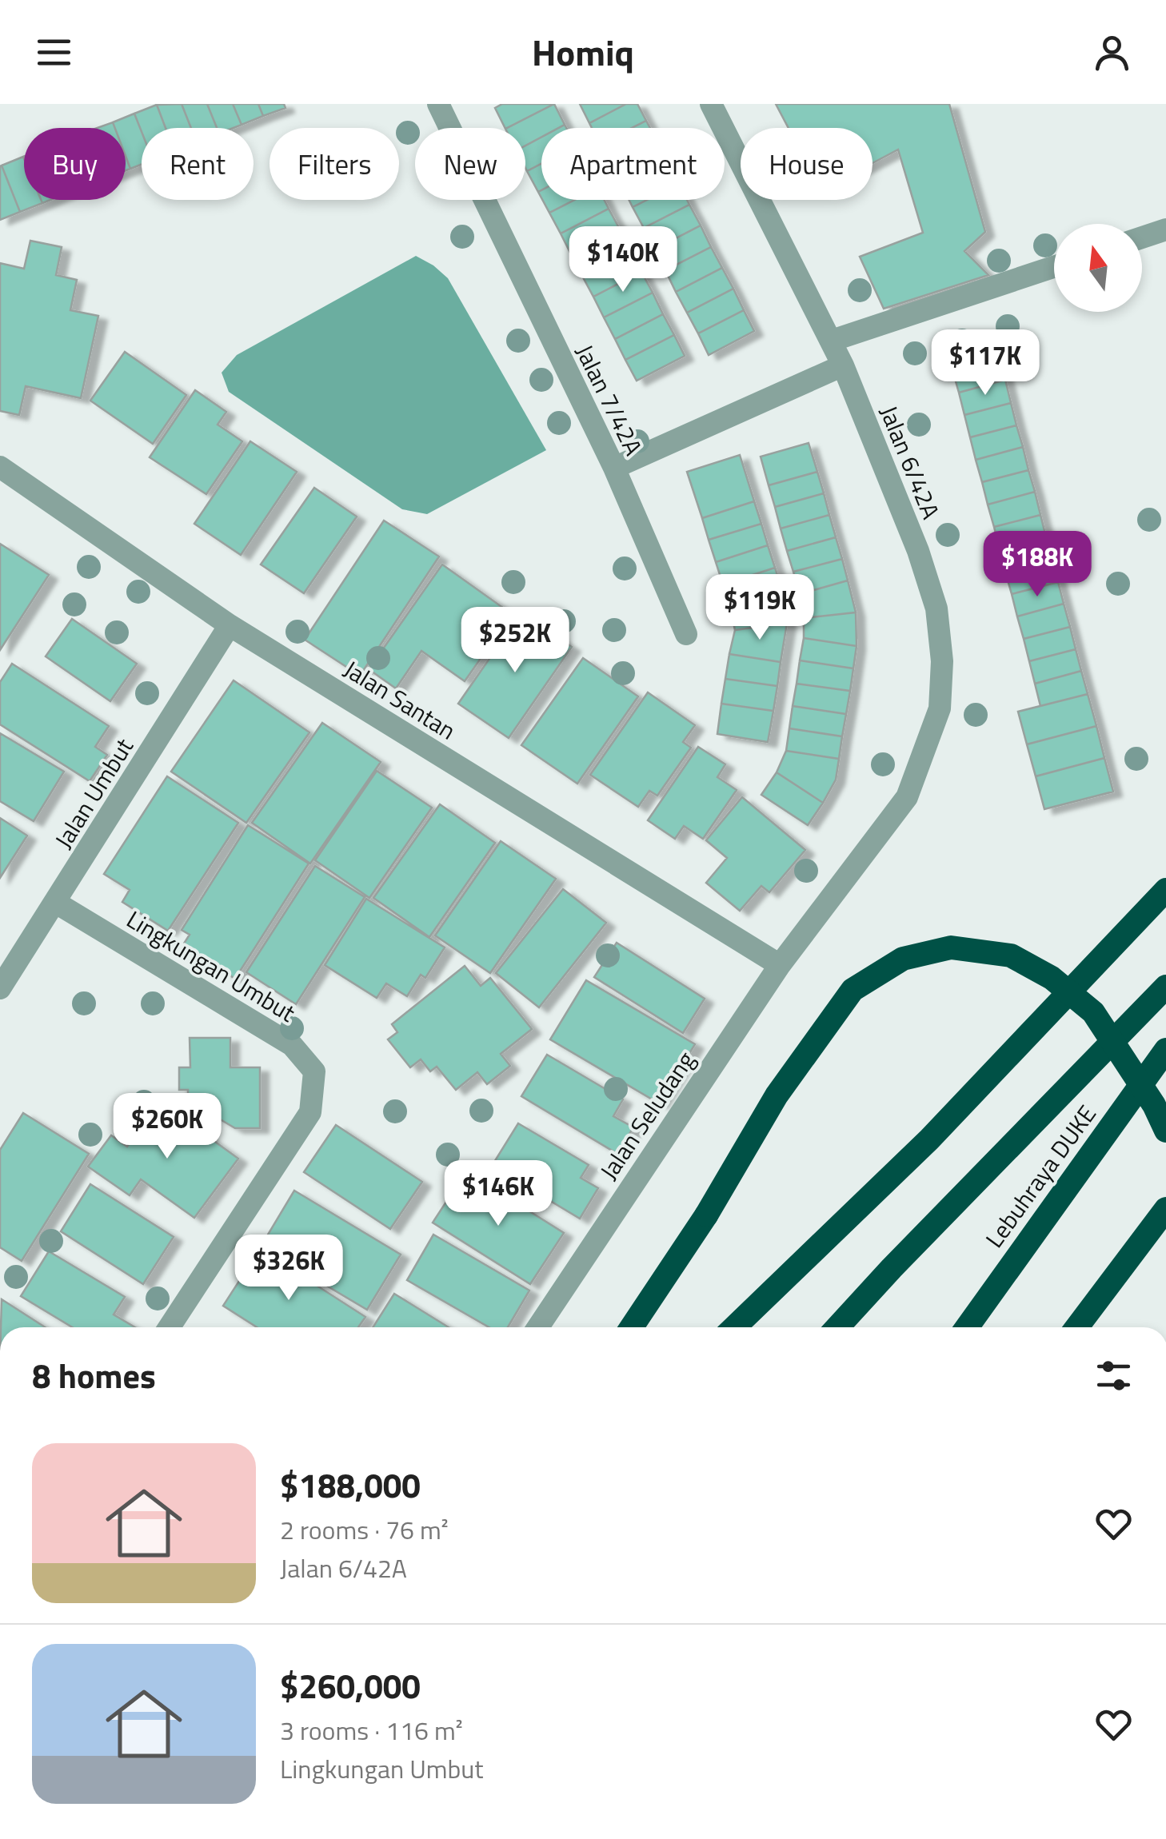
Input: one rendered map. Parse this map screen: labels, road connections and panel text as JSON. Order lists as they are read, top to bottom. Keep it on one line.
{"streets":{"highway":["Lebuhraya DUKE"],"street":["Jalan 7/42A","Jalan 6/42A","Jalan Santan","Jalan Umbut","Lingkungan Umbut","Jalan Seludang"]},"crossings":[["Jalan 6/42A","Jalan Santan"],["Jalan 6/42A","Jalan Seludang"],["Jalan Santan","Jalan Umbut"],["Jalan Santan","Jalan Seludang"],["Jalan Umbut","Lingkungan Umbut"]],"north":"top","page":{"header":"Homiq","chip":["Buy","Rent","Filters","New","Apartment","House"],"price":["$140K","$117K","$188K","$119K","$252K","$260K","$146K","$326K"],"heading":"8 homes","list":[{"name":"$188,000","note":"2 rooms · 76 m² · Jalan 6/42A"},{"name":"$260,000","note":"3 rooms · 116 m² · Lingkungan Umbut"}]}}
